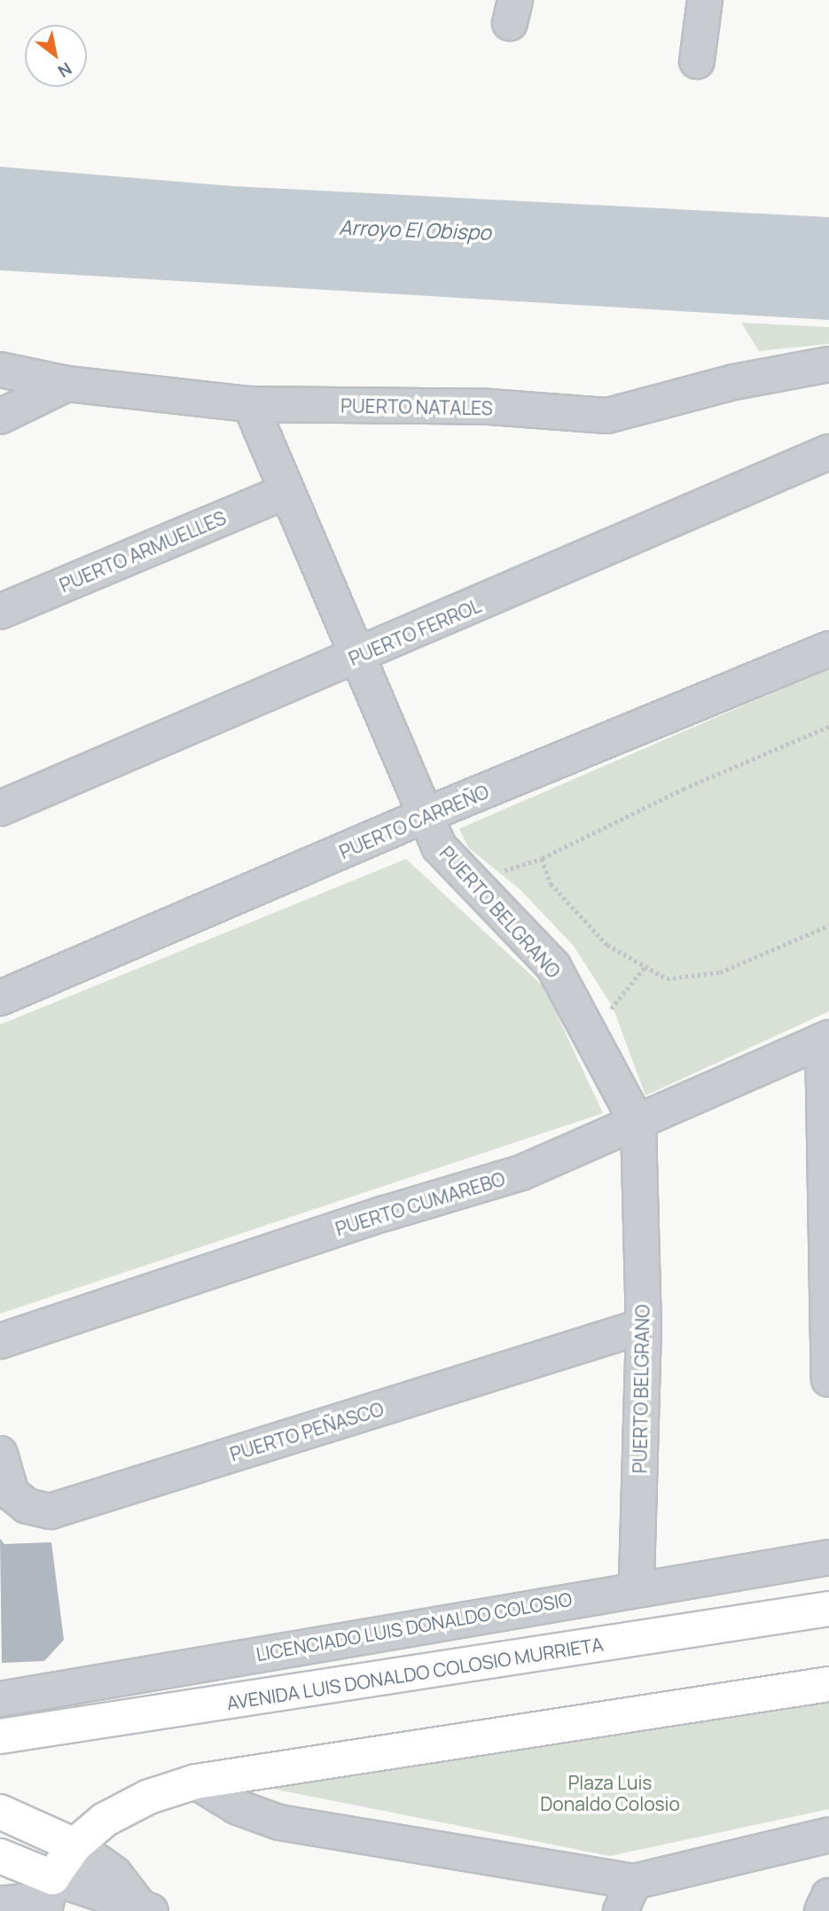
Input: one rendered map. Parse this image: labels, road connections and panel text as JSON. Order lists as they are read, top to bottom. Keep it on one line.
{"streets":{"main road":["AVENIDA LUIS DONALDO COLOSIO MURRIETA"],"street":["PUERTO NATALES","PUERTO ARMUELLES","PUERTO FERROL","PUERTO CARREÑO","PUERTO BELGRANO","PUERTO CUMAREBO","PUERTO PEÑASCO","LICENCIADO LUIS DONALDO COLOSIO"]},"crossings":[["PUERTO NATALES","PUERTO BELGRANO"],["PUERTO ARMUELLES","PUERTO BELGRANO"],["PUERTO FERROL","PUERTO BELGRANO"],["PUERTO CARREÑO","PUERTO BELGRANO"],["PUERTO BELGRANO","PUERTO CUMAREBO"],["PUERTO BELGRANO","PUERTO PEÑASCO"],["PUERTO BELGRANO","LICENCIADO LUIS DONALDO COLOSIO"]],"water":["Arroyo El Obispo"],"parks":["Plaza Luis Donaldo Colosio"],"north":"bottom right"}
